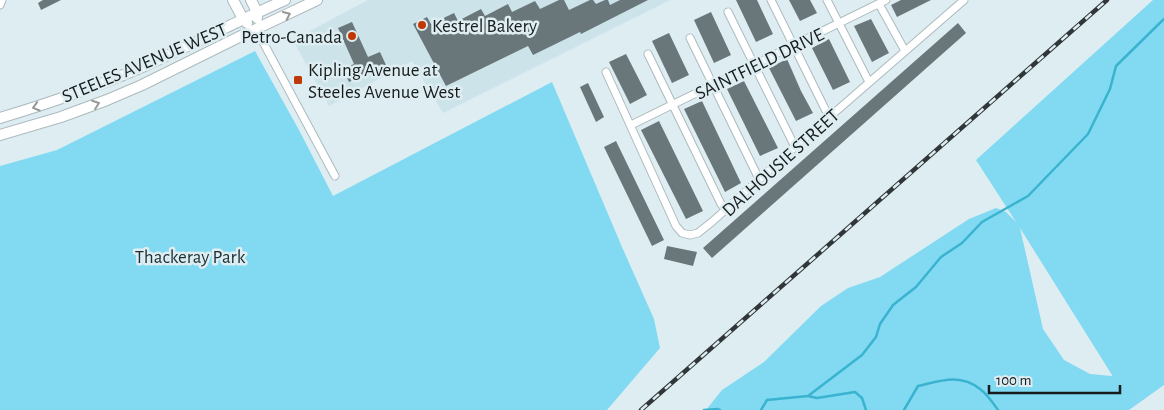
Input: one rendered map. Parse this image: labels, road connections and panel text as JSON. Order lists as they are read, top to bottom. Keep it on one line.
{"streets":{"main road":["STEELES AVENUE WEST"],"street":["SAINTFIELD DRIVE","DALHOUSIE STREET"]},"crossings":[["SAINTFIELD DRIVE","DALHOUSIE STREET"]],"parks":["Thackeray Park"],"places":{"other":["Kestrel Bakery","Petro-Canada"],"transit":["Kipling Avenue at Steeles Avenue West"]},"scale_bar":"100 m"}
